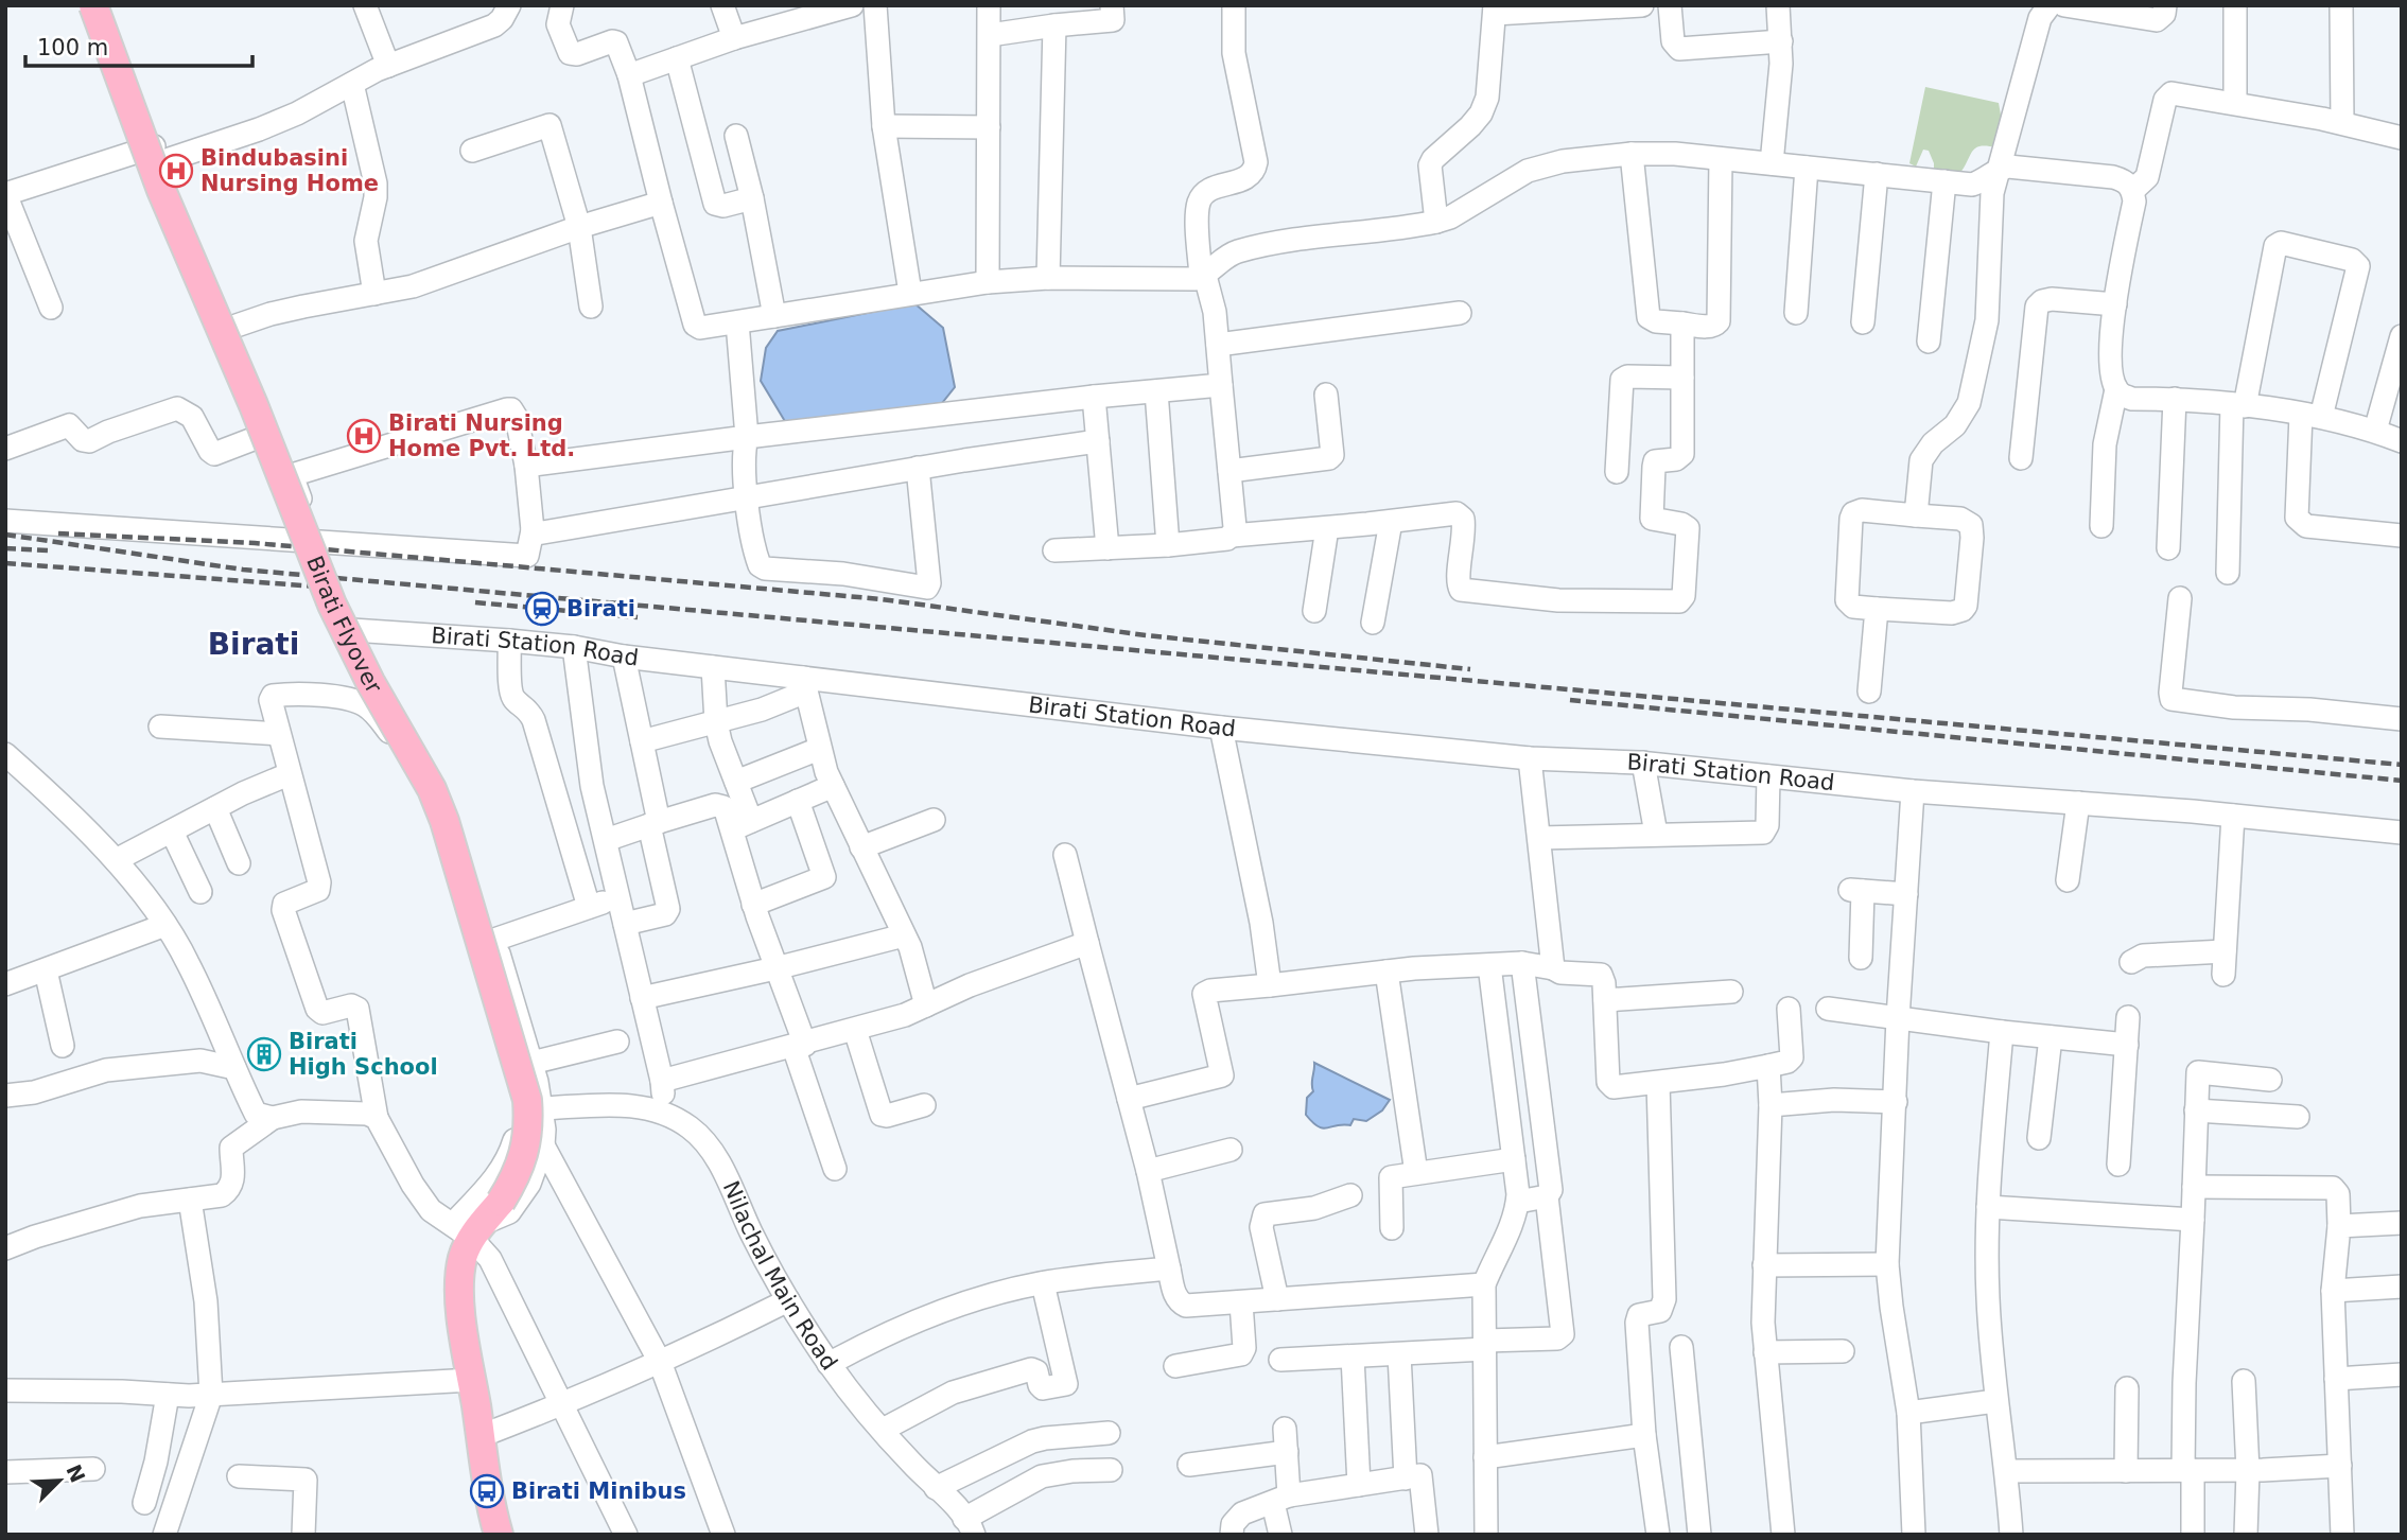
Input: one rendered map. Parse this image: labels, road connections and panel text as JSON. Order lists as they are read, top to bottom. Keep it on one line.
{"streets":{"main road":["Birati Flyover"],"street":["Birati Station Road","Nilachal Main Road"]},"districts":["Birati"],"places":{"hospital":["Bindubasini Nursing Home","Birati Nursing Home Pvt. Ltd."],"station":["Birati"],"building":["Birati High School"],"bus stop":["Birati Minibus"]},"scale_bar":"100 m","north":"top right"}
